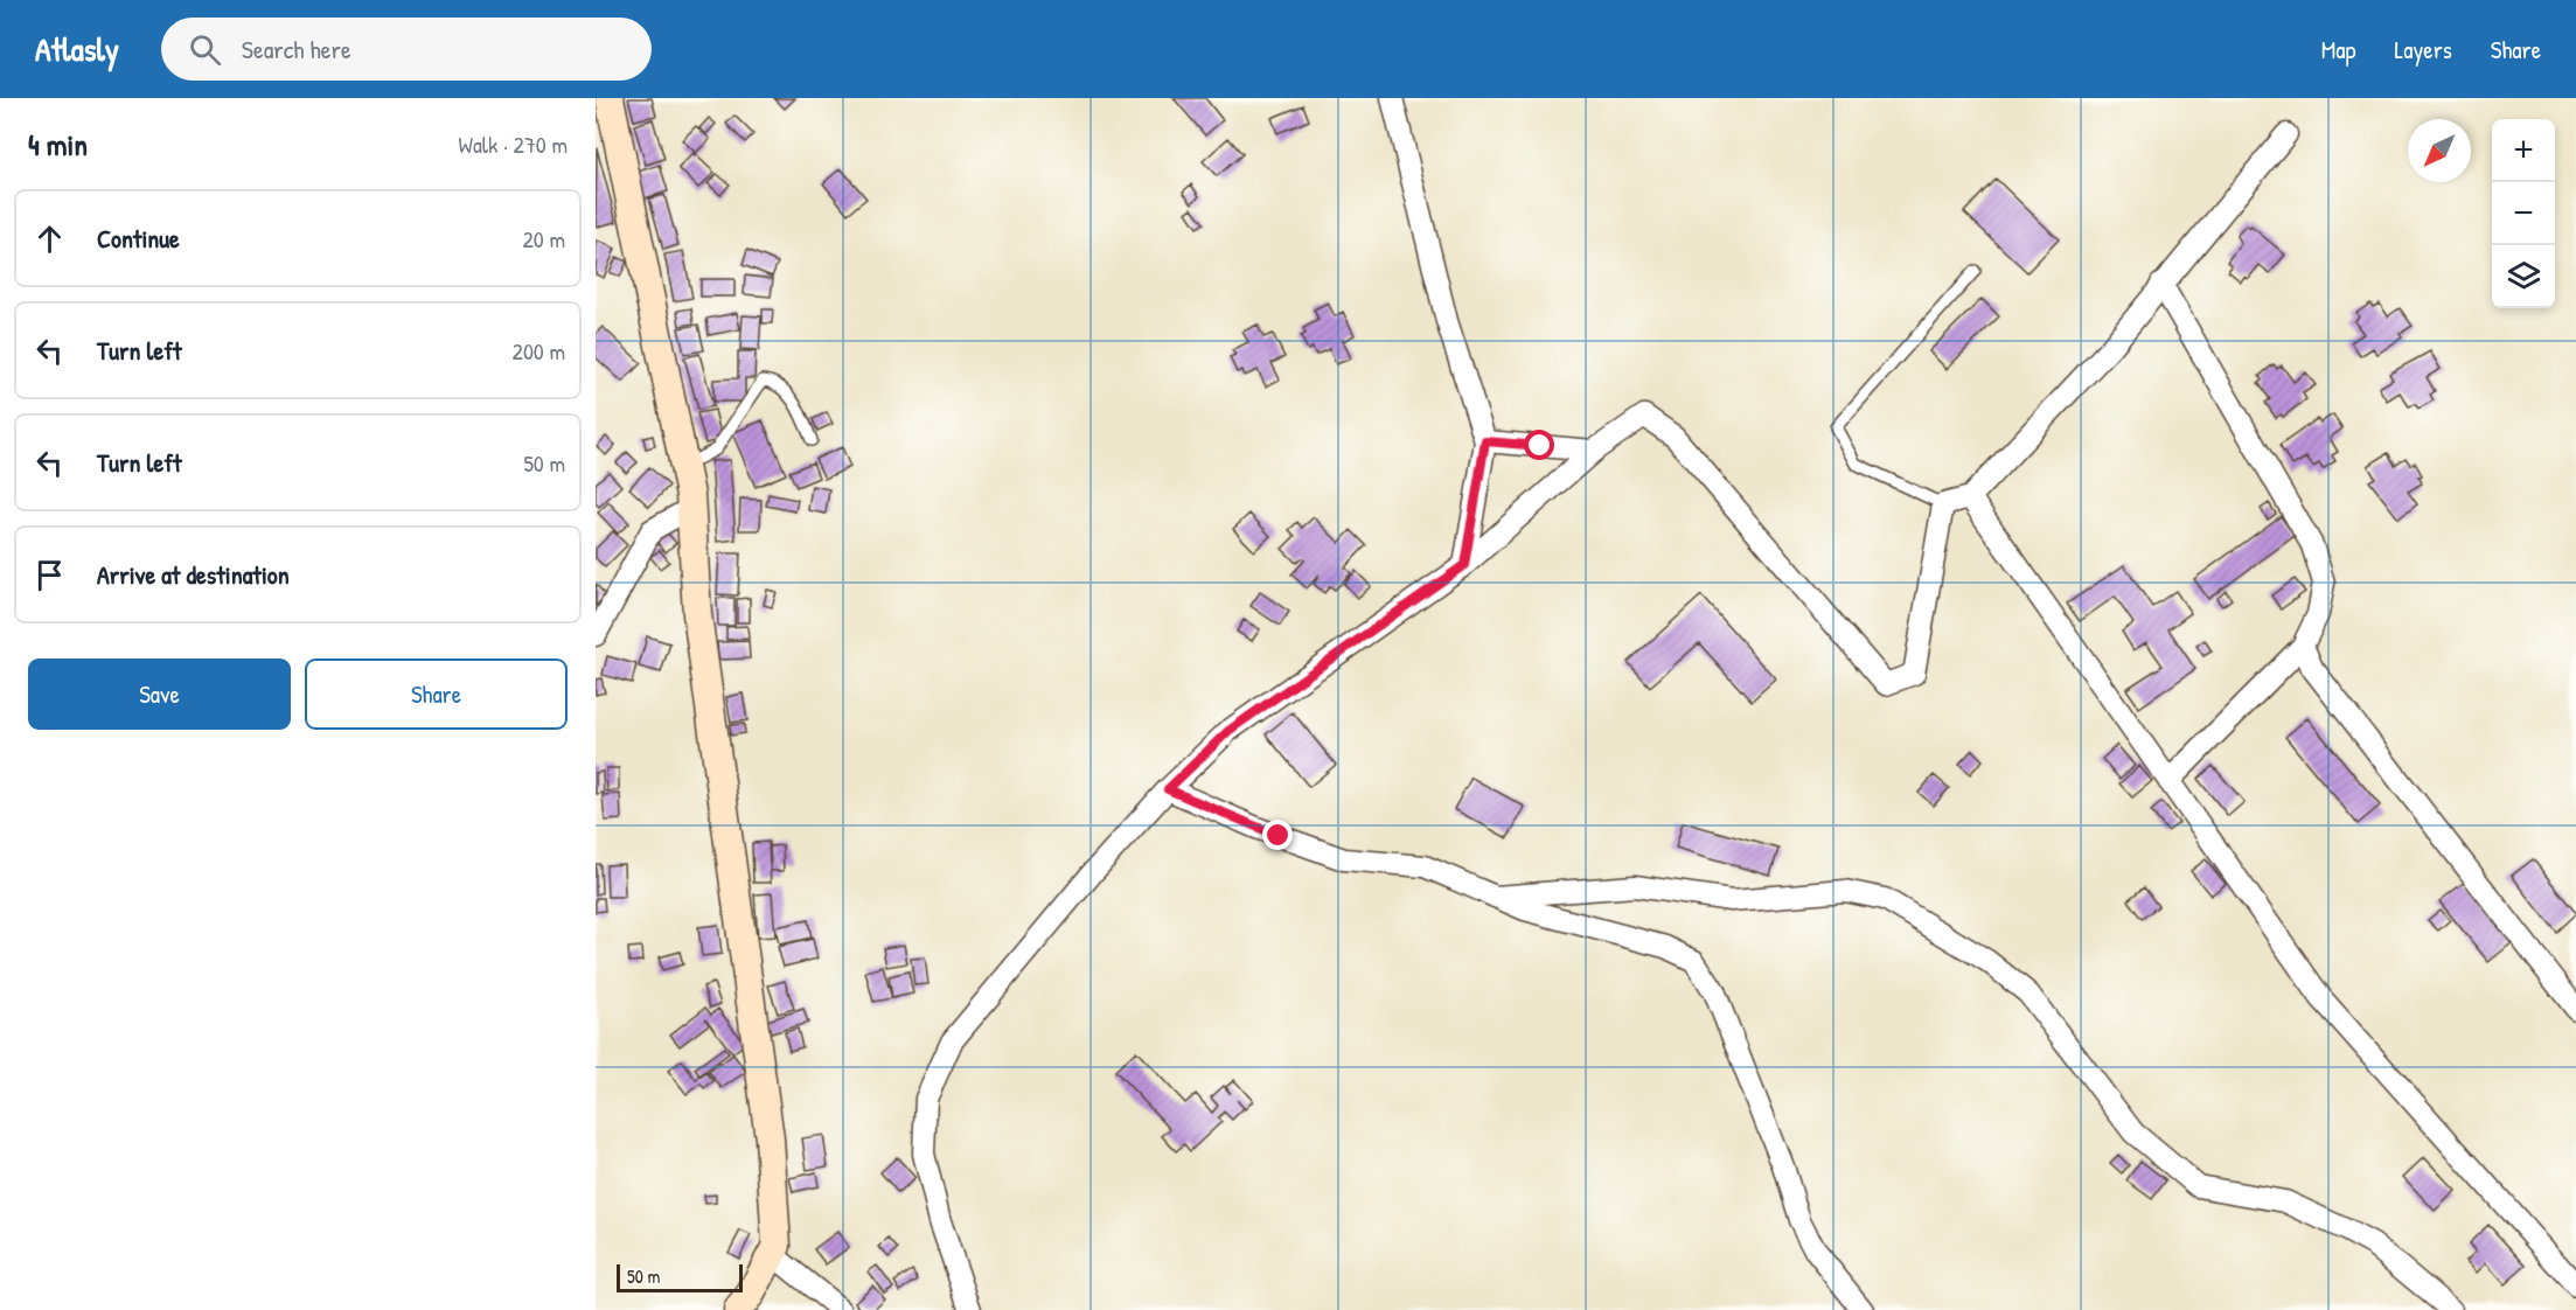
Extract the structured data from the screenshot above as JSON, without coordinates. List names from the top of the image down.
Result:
{
  "scale_bar": "50 m",
  "north": "bottom left",
  "page": {
    "header": "Atlasly",
    "search": "Search here",
    "nav": ["Map", "Layers", "Share"],
    "heading": ["4 min", "Walk · 270 m"],
    "map_buttons": ["+", "−"],
    "list": [
      ["Continue", "20 m"],
      ["Turn left", "200 m"],
      ["Turn left", "50 m"],
      "Arrive at destination"
    ],
    "buttons": ["Save", "Share"],
    "scale": "50 m"
  }
}
